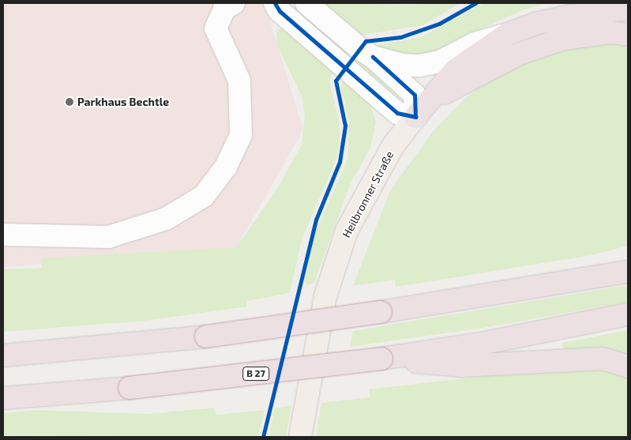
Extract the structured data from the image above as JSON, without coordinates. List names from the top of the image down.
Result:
{
  "streets": {
    "highway": ["B 27"],
    "main road": ["Heilbronner Straße"]
  },
  "places": ["Parkhaus Bechtle"]
}
